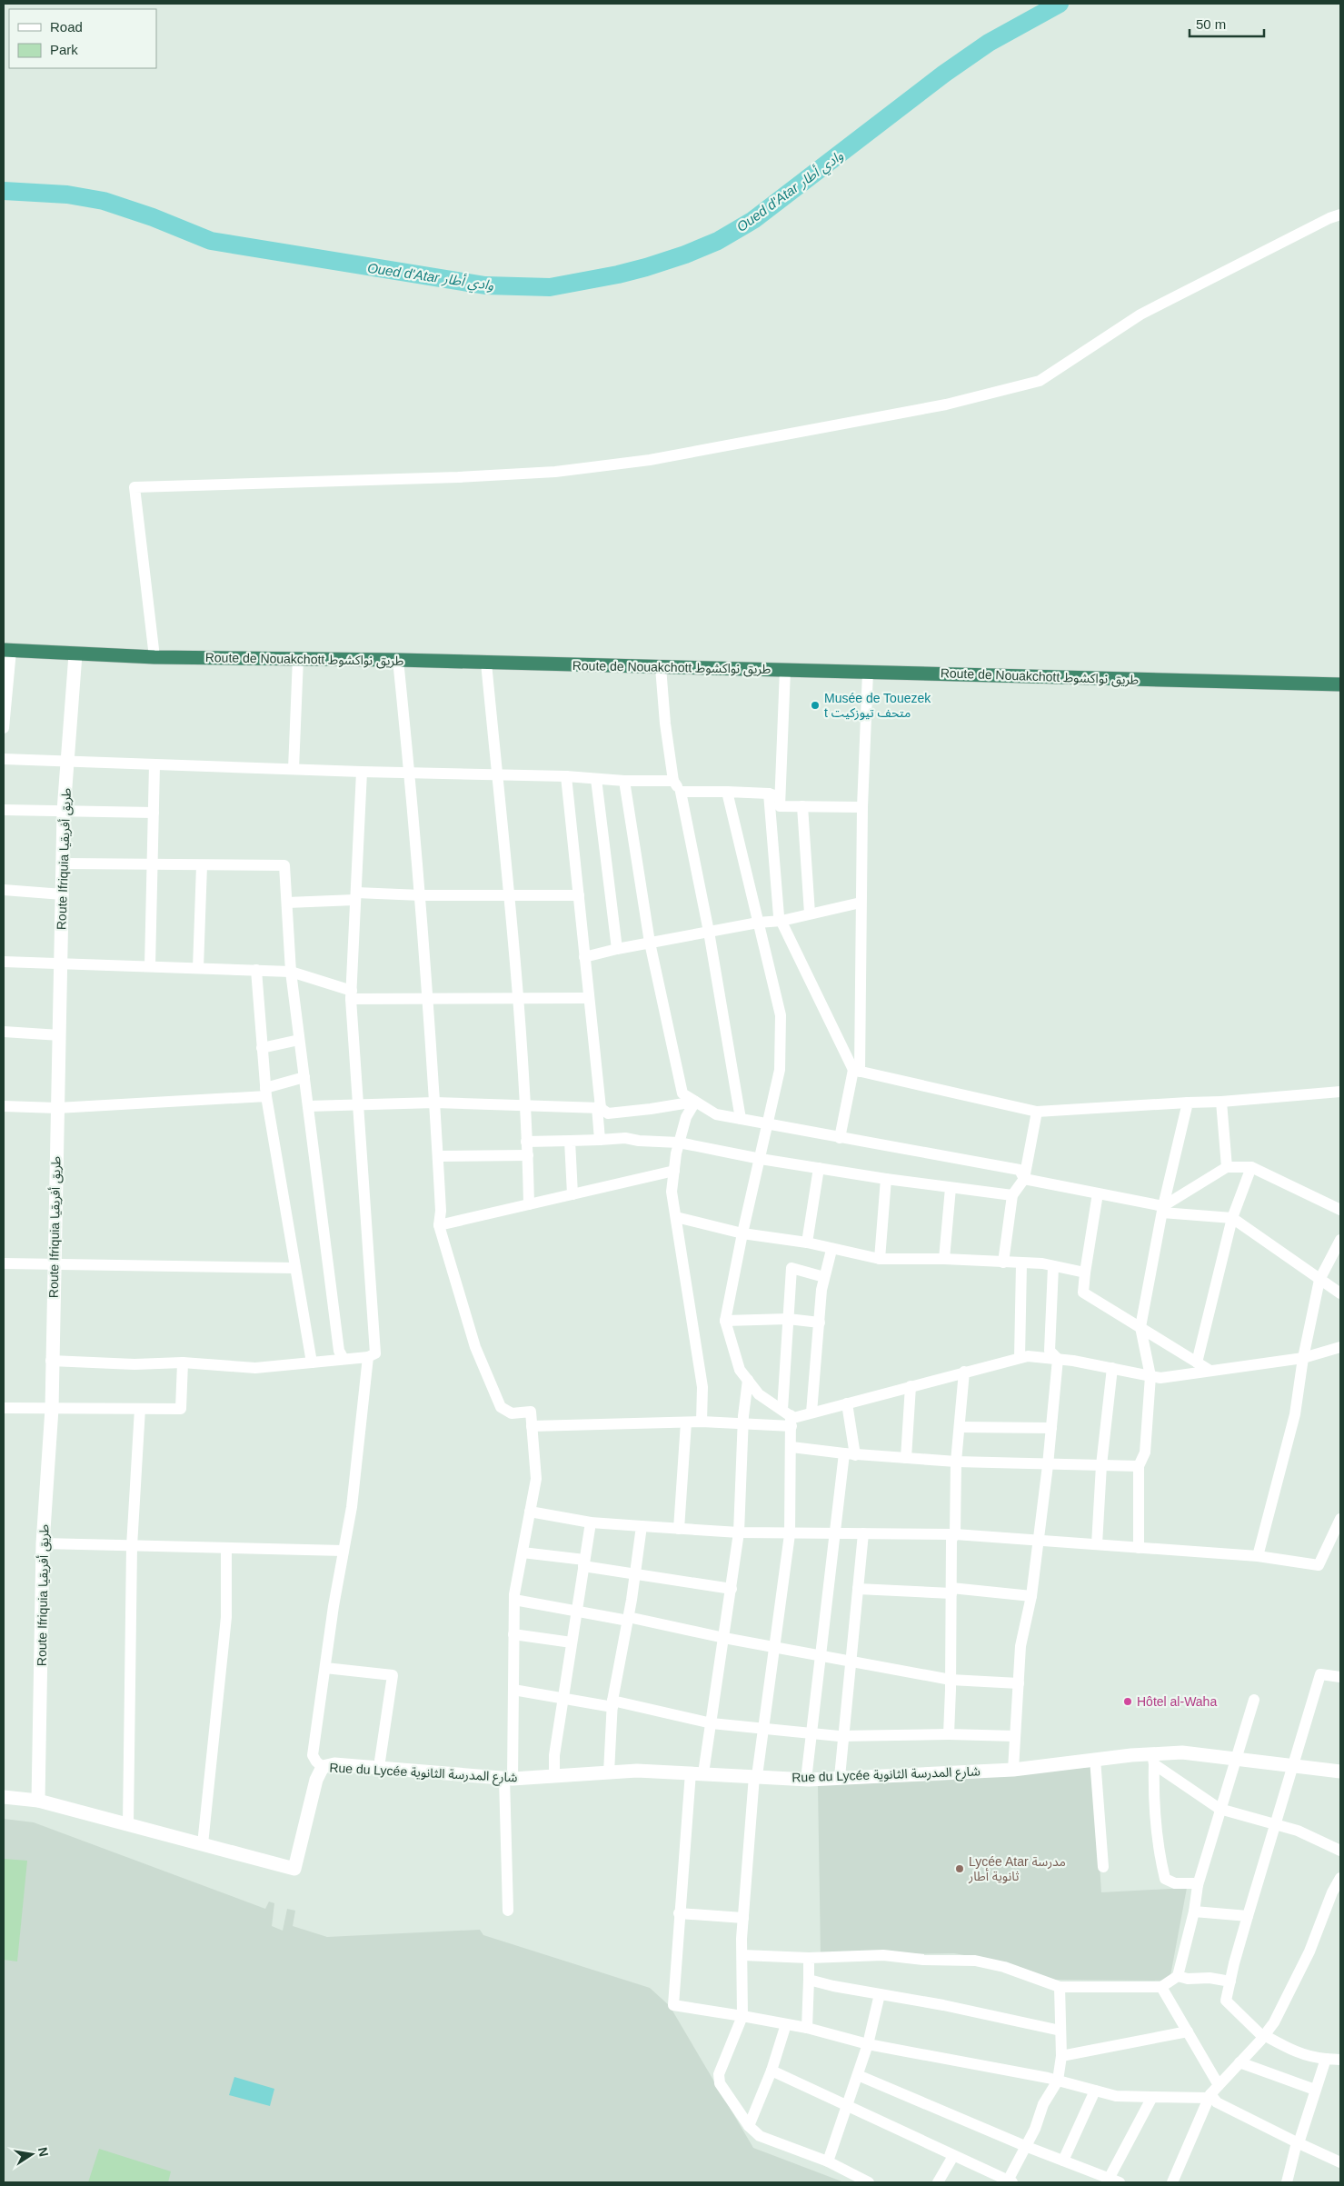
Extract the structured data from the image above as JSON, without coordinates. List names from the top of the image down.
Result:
{
  "streets": {
    "highway": ["Route de Nouakchott طريق نواكشوط"],
    "street": ["Route Ifriquia طريق أفريقيا", "Rue du Lycée شارع المدرسة الثانوية"]
  },
  "crossings": [
    ["Route de Nouakchott طريق نواكشوط", "Route Ifriquia طريق أفريقيا"]
  ],
  "water": ["Oued d'Atar وادي أطار"],
  "places": ["Musée de Touezek t متحف تيوزكيت", "Hôtel al-Waha", "Lycée Atar مدرسة ثانوية أطار"],
  "legend": ["Road", "Park"],
  "scale_bar": "50 m",
  "north": "right"
}
